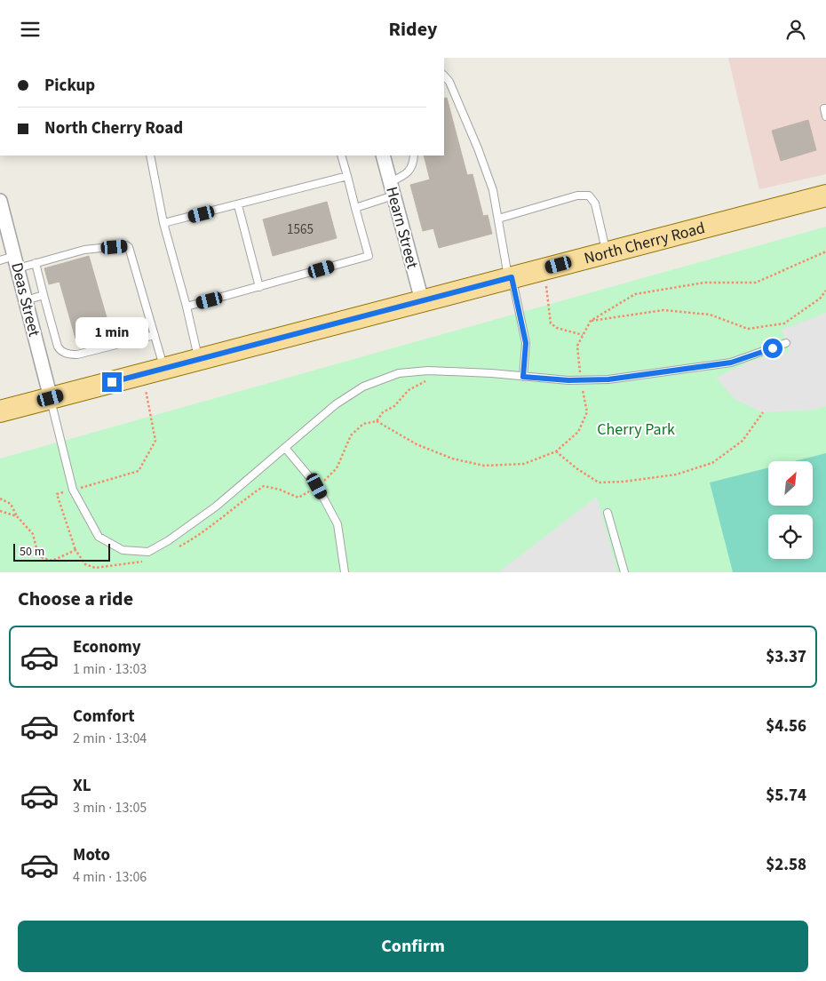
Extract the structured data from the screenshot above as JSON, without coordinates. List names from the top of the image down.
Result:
{
  "streets": {
    "main road": ["North Cherry Road"],
    "street": ["Hearn Street", "Deas Street"]
  },
  "crossings": [
    ["Hearn Street", "North Cherry Road"],
    ["North Cherry Road", "Deas Street"]
  ],
  "parks": ["Cherry Park"],
  "house_numbers": ["1565"],
  "scale_bar": "50 m",
  "north": "top right",
  "page": {
    "header": "Ridey",
    "banner": ["Pickup", "North Cherry Road"],
    "bubble": "1 min",
    "scale": "50 m",
    "heading": "Choose a ride",
    "list": [
      {
        "name": "Economy",
        "note": "1 min · 13:03",
        "value": "$3.37"
      },
      {
        "name": "Comfort",
        "note": "2 min · 13:04",
        "value": "$4.56"
      },
      {
        "name": "XL",
        "note": "3 min · 13:05",
        "value": "$5.74"
      },
      {
        "name": "Moto",
        "note": "4 min · 13:06",
        "value": "$2.58"
      }
    ],
    "buttons": "Confirm"
  }
}
